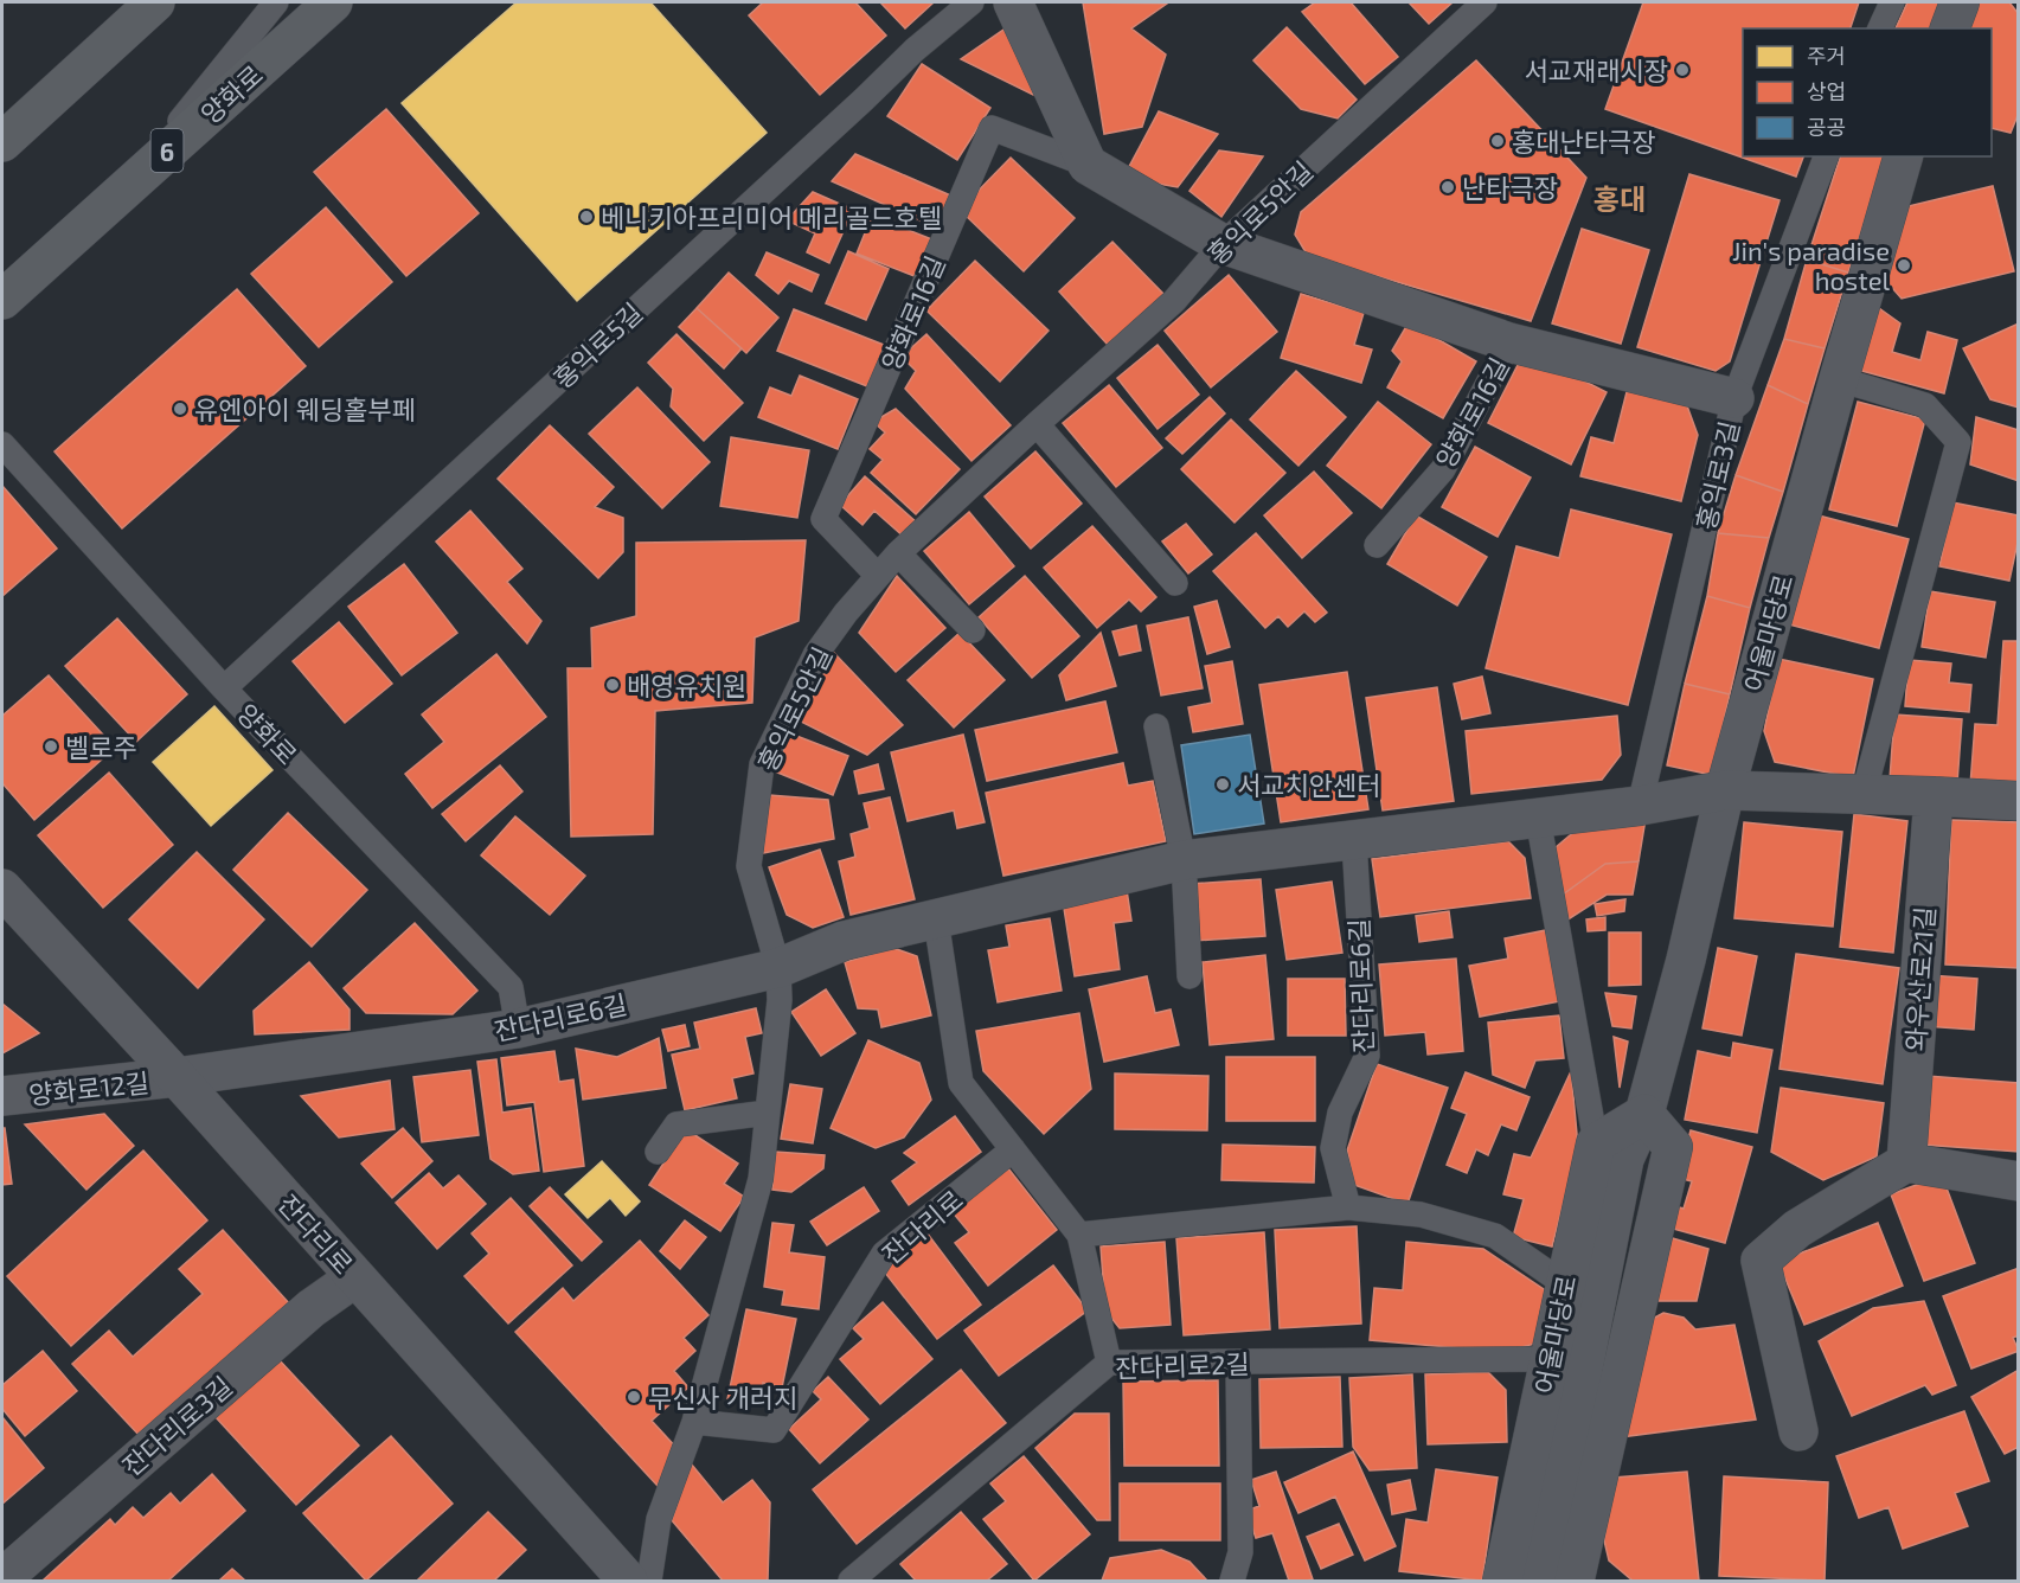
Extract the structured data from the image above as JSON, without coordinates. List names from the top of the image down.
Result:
{
  "streets": {
    "main road": ["양화로", "6"],
    "street": [
      "양화로16길",
      "어울마당로",
      "와우산로21길",
      "잔다리로6길",
      "양화로12길",
      "잔다리로",
      "잔다리로3길"
    ],
    "lane": [
      "홍익로5안길",
      "홍익로5길",
      "홍익로3길",
      "잔다리로2길"
    ]
  },
  "crossings": [
    ["양화로", "홍익로5길"],
    ["양화로", "잔다리로6길"],
    ["홍익로5안길", "양화로16길"],
    ["홍익로5안길", "잔다리로6길"],
    ["양화로16길", "홍익로3길"],
    ["홍익로3길", "잔다리로6길"],
    ["어울마당로", "잔다리로6길"],
    ["어울마당로", "잔다리로2길"],
    ["잔다리로6길", "양화로12길"],
    ["잔다리로6길", "잔다리로"],
    ["양화로12길", "잔다리로"],
    ["잔다리로", "잔다리로3길"]
  ],
  "districts": ["홍대"],
  "places": [
    "서교재래시장",
    "홍대난타극장",
    "난타극장",
    "베니키아프리미어 메리골드호텔",
    "Jin's paradise hostel",
    "유엔아이 웨딩홀부페",
    "배영유치원",
    "벨로주",
    "서교치안센터",
    "무신사 개러지"
  ],
  "legend": ["주거", "상업", "공공"]
}
